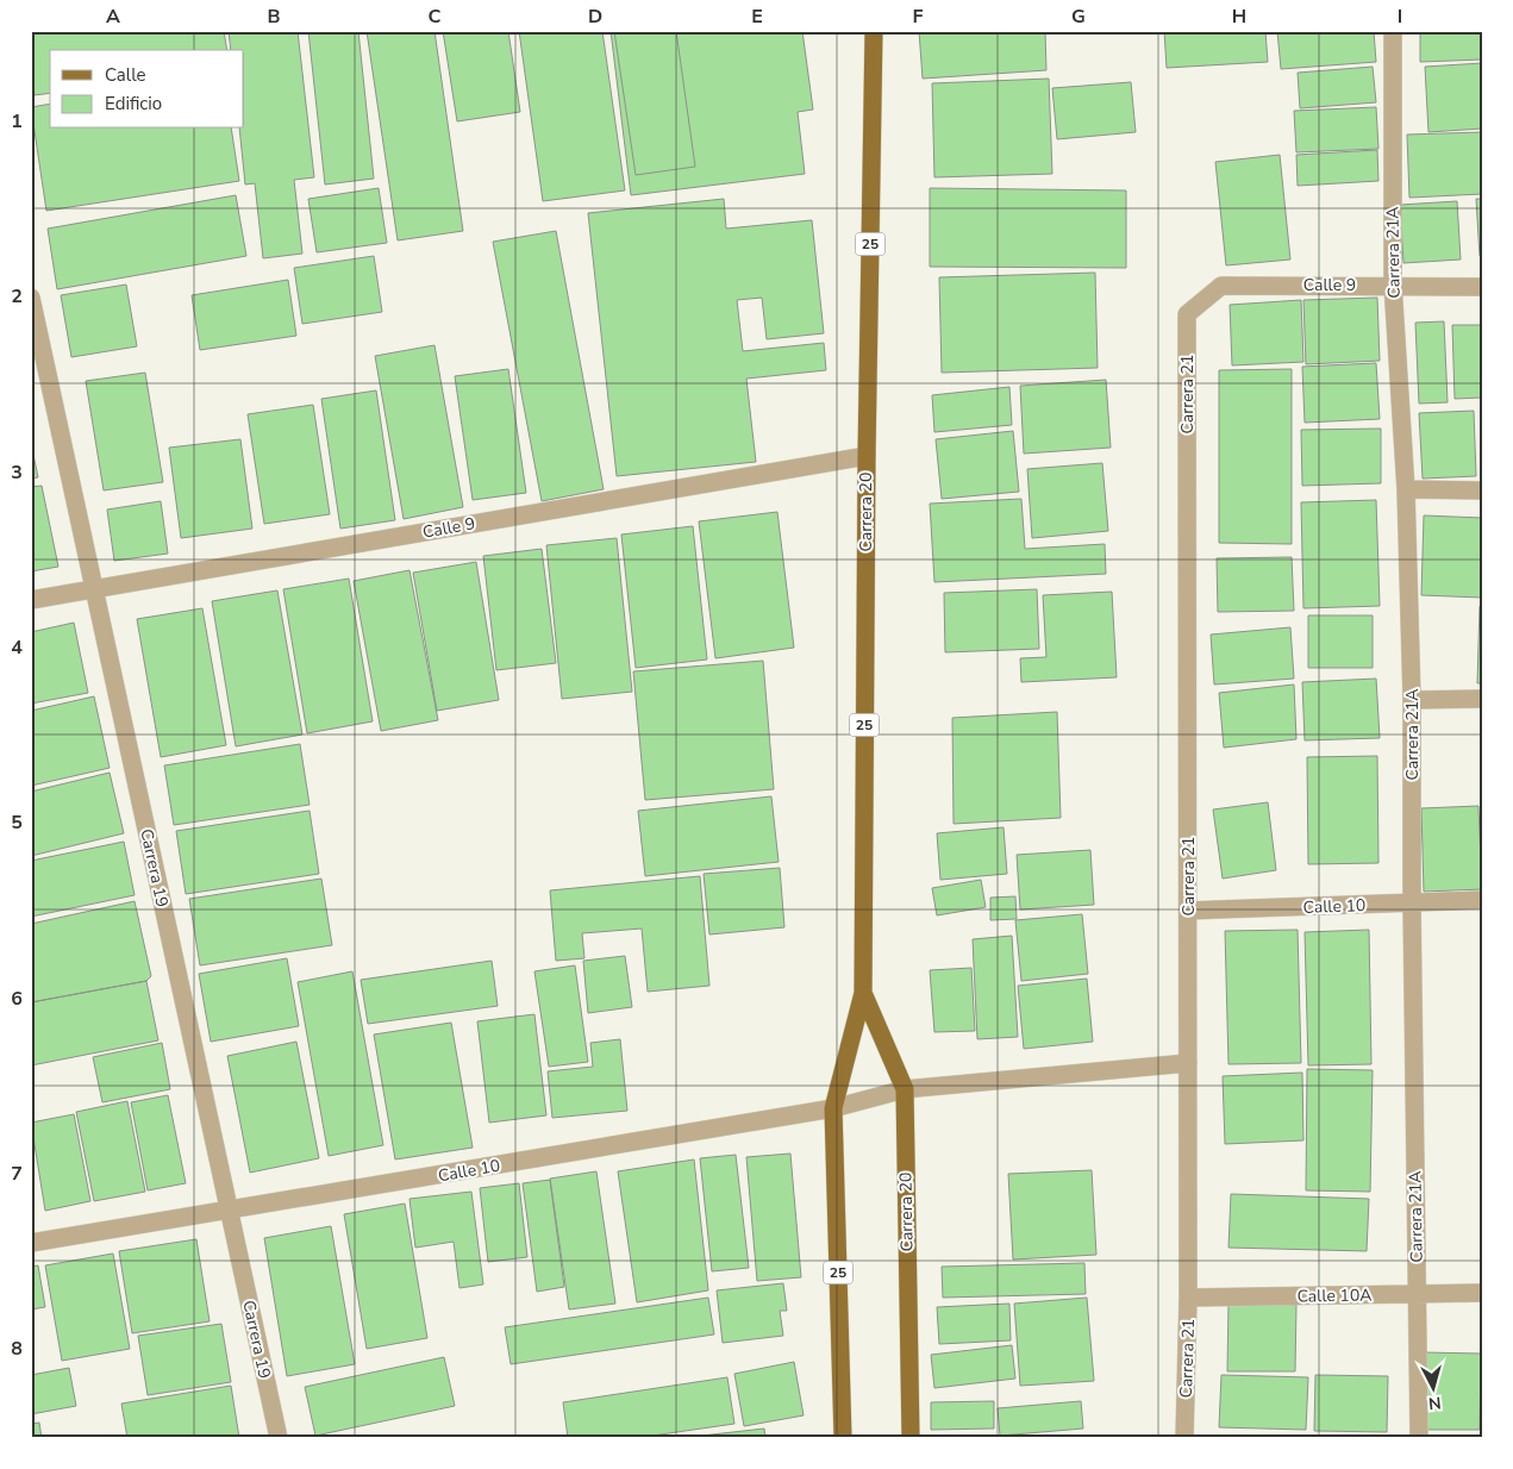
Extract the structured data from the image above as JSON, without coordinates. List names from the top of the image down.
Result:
{
  "streets": {
    "main road": ["25", "Carrera 20"],
    "street": [
      "Carrera 21A",
      "Calle 9",
      "Carrera 21",
      "Carrera 19",
      "Calle 10",
      "Calle 10A"
    ]
  },
  "crossings": [
    ["Carrera 21A", "Calle 9"],
    ["Carrera 21A", "Calle 10"],
    ["Carrera 21A", "Calle 10A"],
    ["Calle 9", "Carrera 21"],
    ["Calle 9", "Carrera 20"],
    ["Calle 9", "Carrera 19"],
    ["Carrera 21", "Calle 10"],
    ["Carrera 21", "Calle 10A"],
    ["Carrera 20", "Calle 10"],
    ["Carrera 19", "Calle 10"]
  ],
  "legend": ["Calle", "Edificio"],
  "north": "bottom",
  "grid": {
    "columns": [
      "A",
      "B",
      "C",
      "D",
      "E",
      "F",
      "G",
      "H",
      "I"
    ],
    "rows": [
      "1",
      "2",
      "3",
      "4",
      "5",
      "6",
      "7",
      "8"
    ]
  }
}
